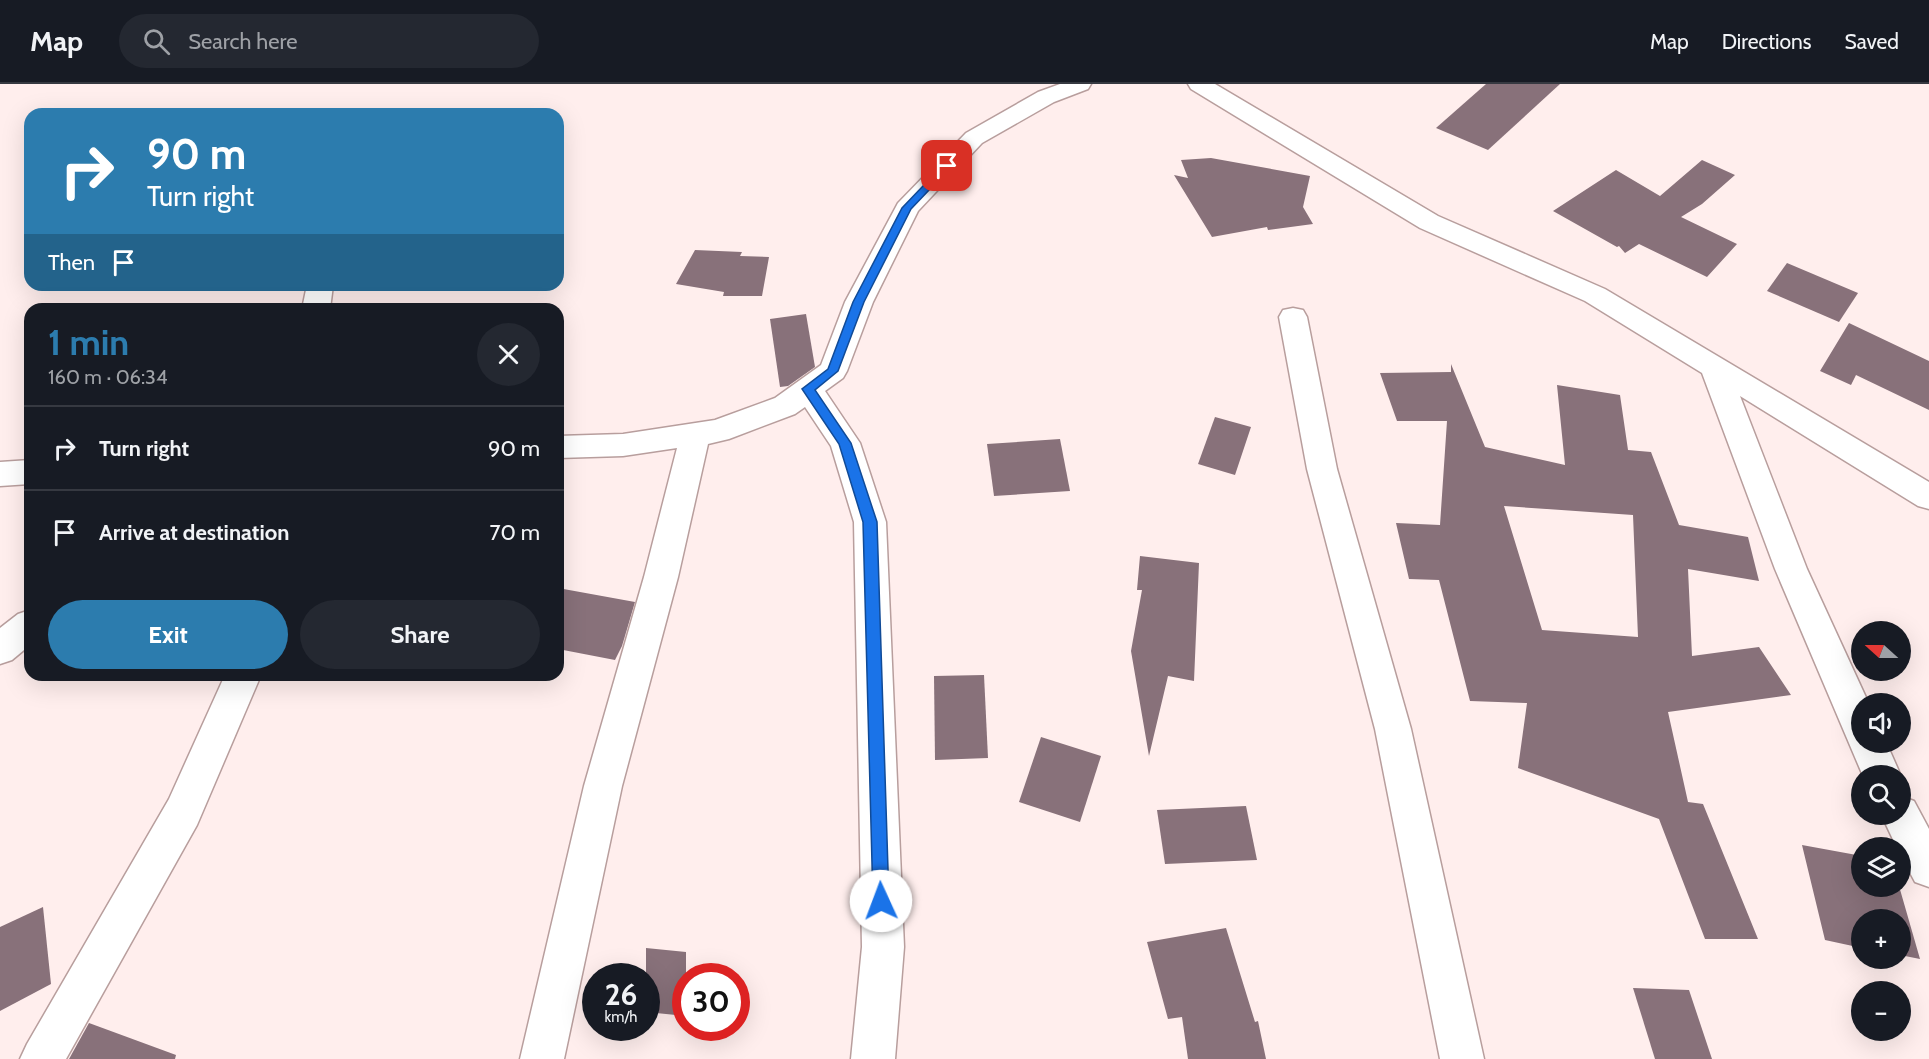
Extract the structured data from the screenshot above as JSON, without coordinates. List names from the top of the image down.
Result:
{
  "north": "left",
  "page": {
    "header": "Map",
    "search": "Search here",
    "nav": ["Map", "Directions", "Saved"],
    "turn": ["90 m", "Turn right"],
    "then": "Then",
    "heading": ["1 min", "160 m · 06:34"],
    "list": [
      {
        "name": "Turn right",
        "value": "90 m"
      },
      {
        "name": "Arrive at destination",
        "value": "70 m"
      }
    ],
    "buttons": ["Exit", "Share"],
    "map_buttons": ["+", "−"],
    "speed": "26 km/h",
    "limit": "30"
  }
}
